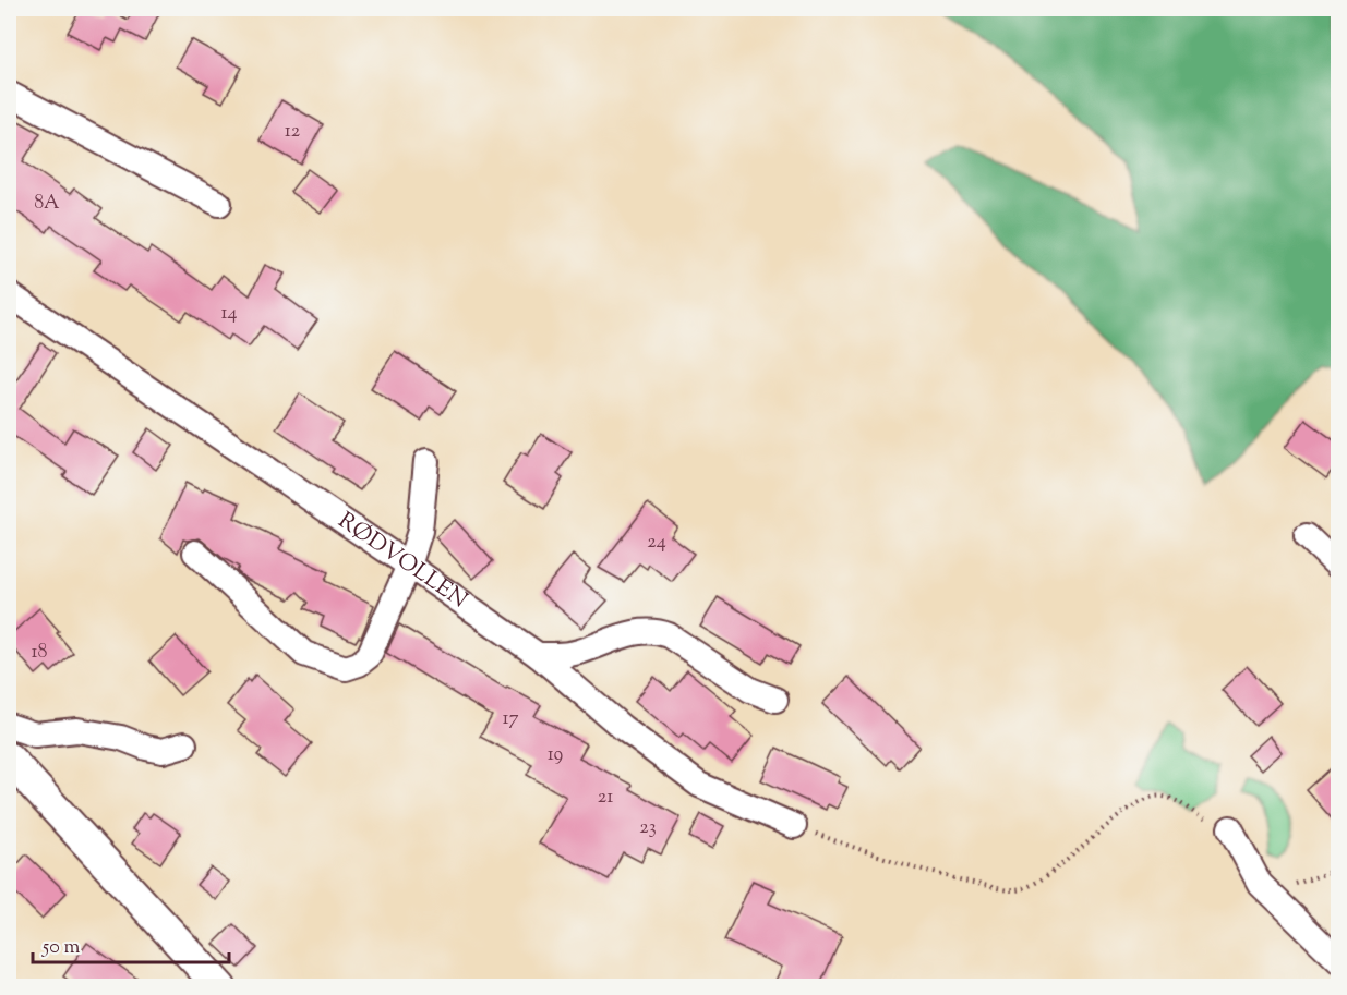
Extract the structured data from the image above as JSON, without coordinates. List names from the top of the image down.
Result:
{
  "streets": {
    "street": ["RØDVOLLEN"]
  },
  "house_numbers": [
    "12",
    "8A",
    "14",
    "24",
    "18",
    "17",
    "19",
    "21",
    "23"
  ],
  "scale_bar": "50 m"
}
